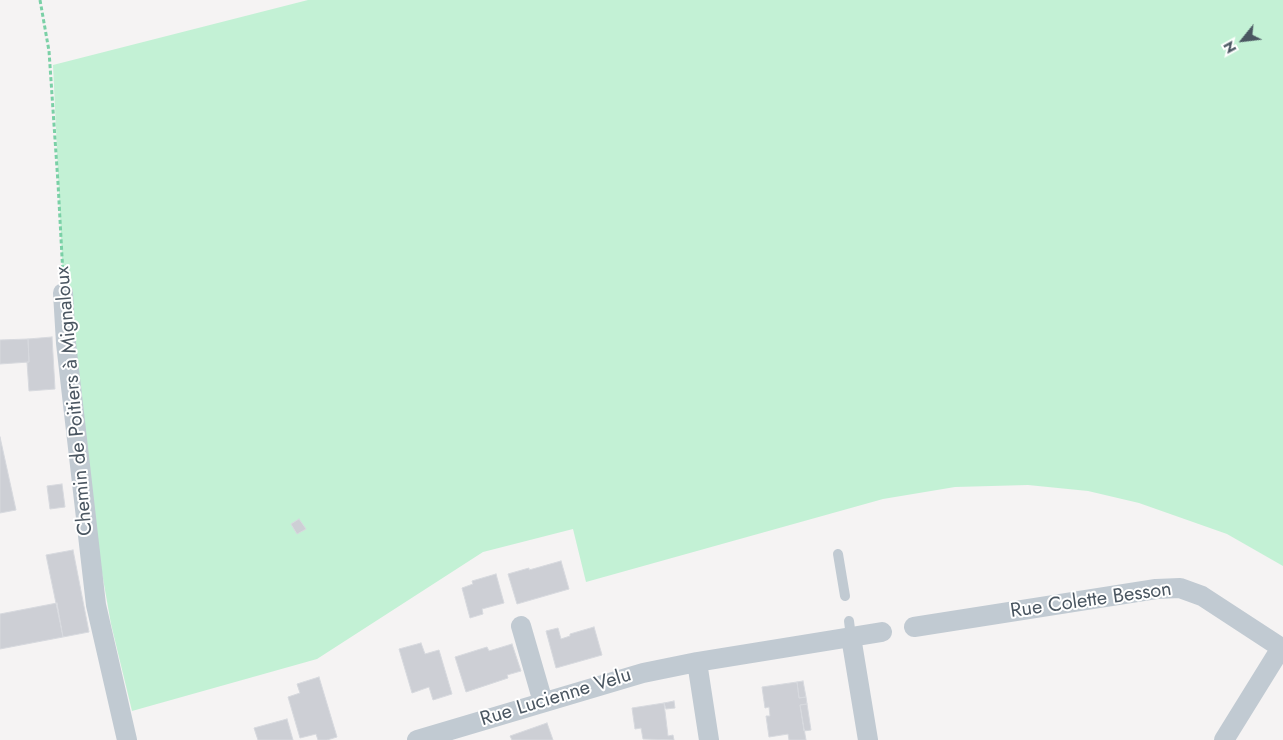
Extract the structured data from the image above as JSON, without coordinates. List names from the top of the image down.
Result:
{
  "streets": {
    "street": ["Chemin de Poitiers à Mignaloux", "Rue Colette Besson", "Rue Lucienne Velu"]
  },
  "north": "bottom left"
}
